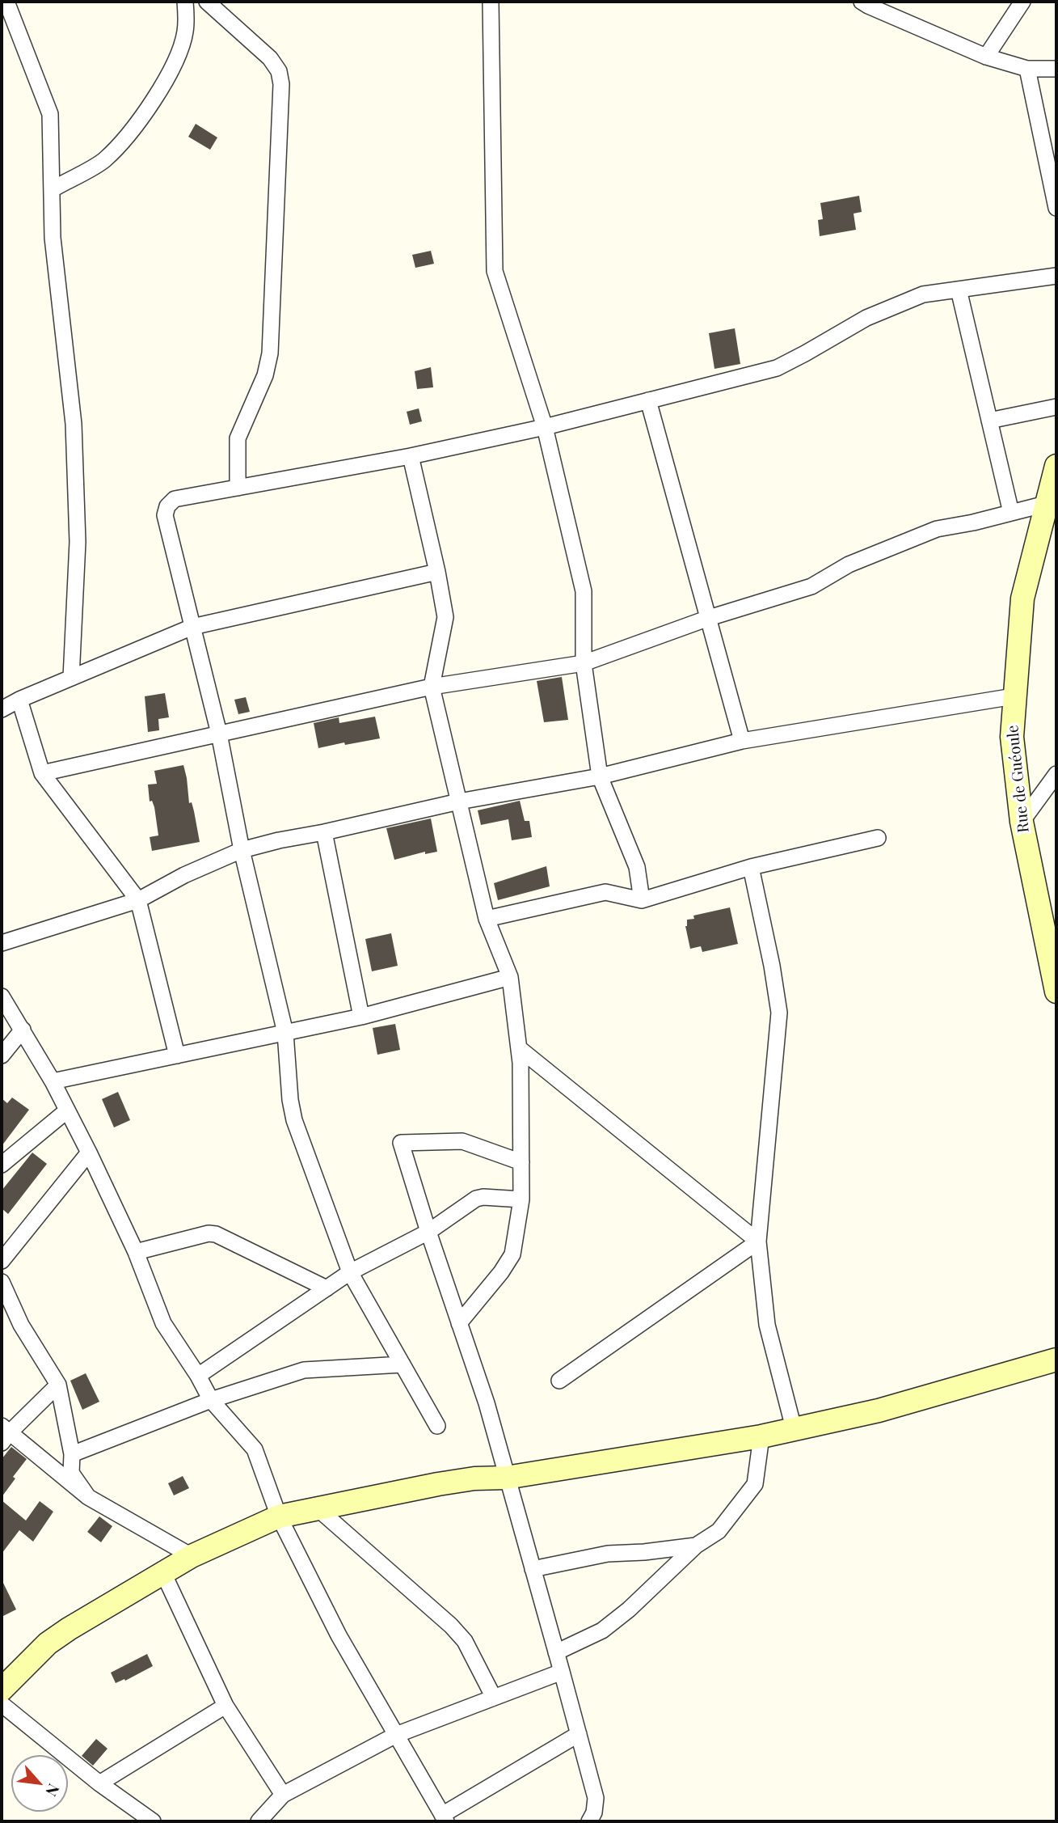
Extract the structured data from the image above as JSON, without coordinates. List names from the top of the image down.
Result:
{
  "streets": {
    "street": ["Rue de Guéoule"]
  },
  "north": "bottom right"
}
